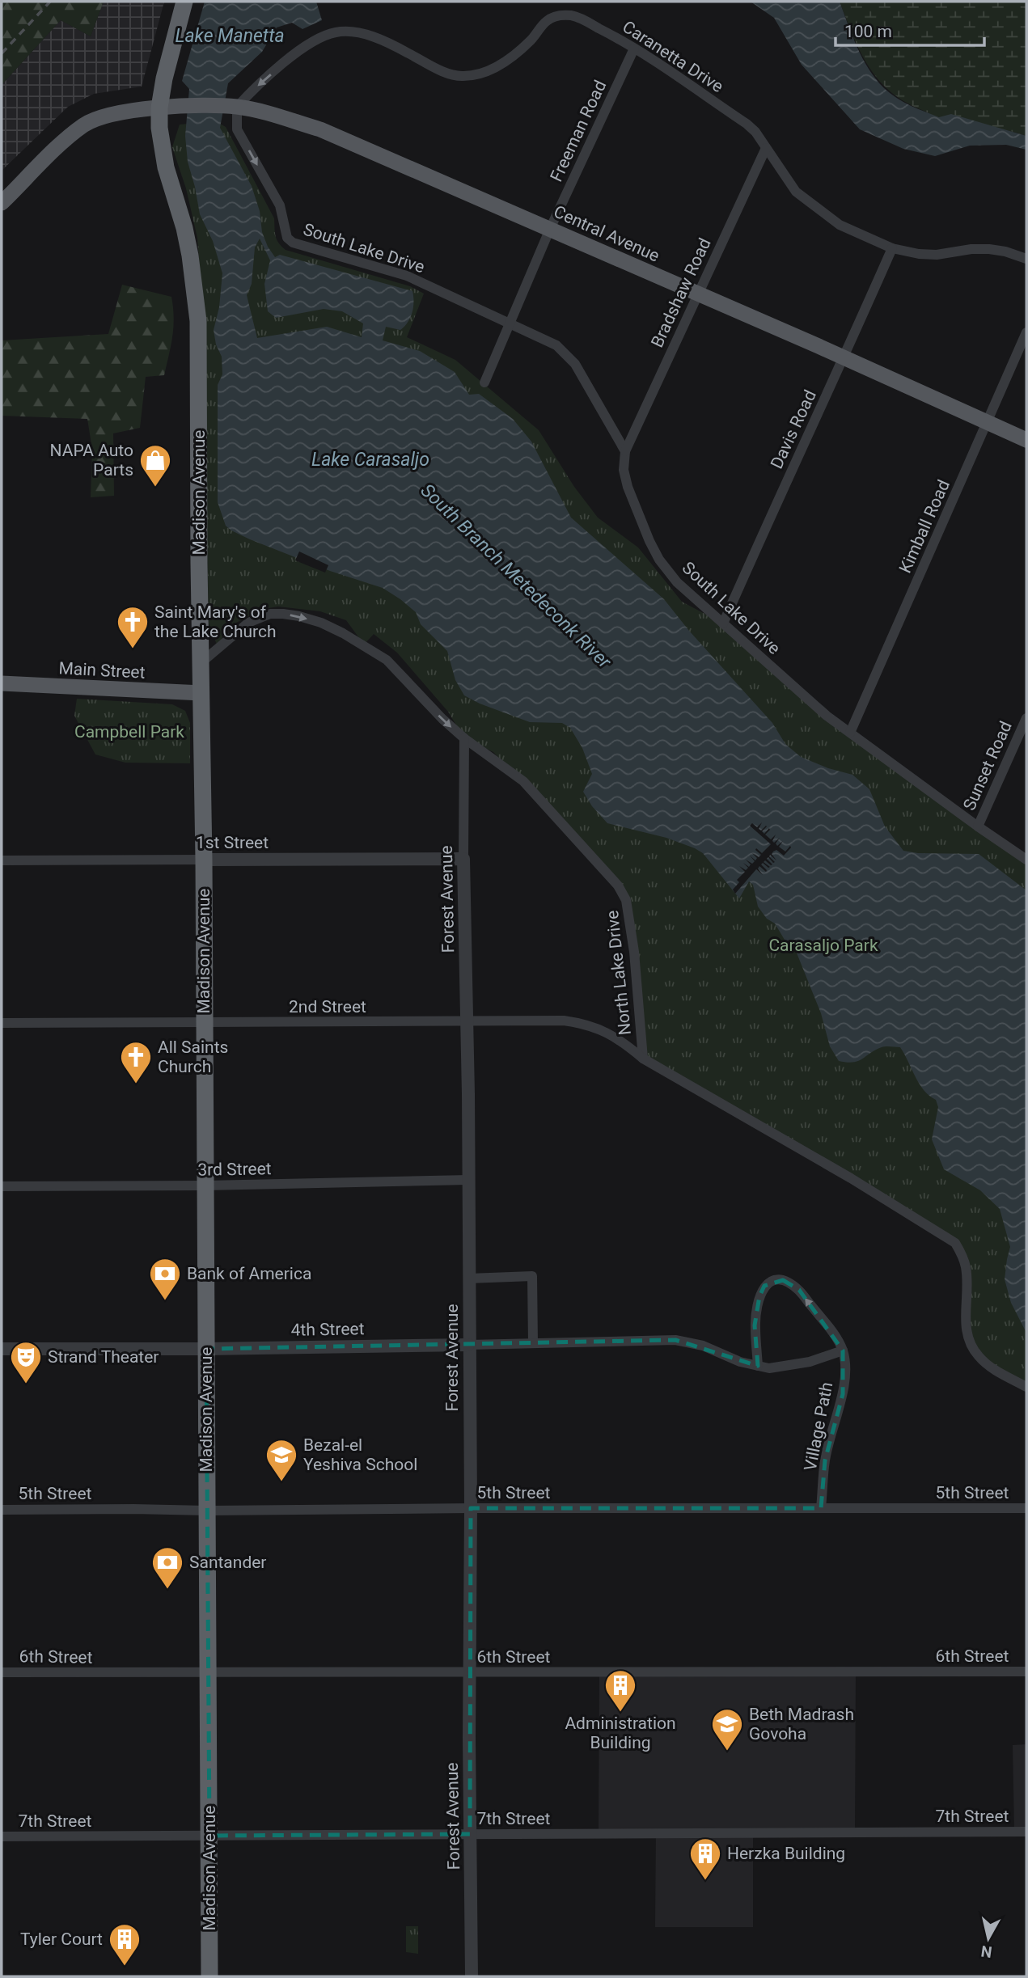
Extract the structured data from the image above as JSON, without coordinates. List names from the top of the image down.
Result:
{
  "streets": {
    "highway": ["Madison Avenue"],
    "main road": ["Central Avenue", "Main Street"],
    "street": [
      "Caranetta Drive",
      "Freeman Road",
      "South Lake Drive",
      "Bradshaw Road",
      "Davis Road",
      "Kimball Road",
      "Sunset Road",
      "1st Street",
      "Forest Avenue",
      "North Lake Drive",
      "2nd Street",
      "3rd Street",
      "4th Street",
      "Village Path",
      "5th Street",
      "6th Street",
      "7th Street"
    ]
  },
  "crossings": [
    ["Caranetta Drive", "Freeman Road"],
    ["Caranetta Drive", "Central Avenue"],
    ["Caranetta Drive", "South Lake Drive"],
    ["Caranetta Drive", "Bradshaw Road"],
    ["Caranetta Drive", "Davis Road"],
    ["Freeman Road", "Central Avenue"],
    ["Freeman Road", "South Lake Drive"],
    ["Central Avenue", "South Lake Drive"],
    ["Central Avenue", "Bradshaw Road"],
    ["Central Avenue", "Davis Road"],
    ["Central Avenue", "Madison Avenue"],
    ["Central Avenue", "Kimball Road"],
    ["South Lake Drive", "Bradshaw Road"],
    ["South Lake Drive", "Davis Road"],
    ["South Lake Drive", "Kimball Road"],
    ["South Lake Drive", "Sunset Road"],
    ["Madison Avenue", "Main Street"],
    ["Madison Avenue", "1st Street"],
    ["Madison Avenue", "North Lake Drive"],
    ["Madison Avenue", "2nd Street"],
    ["Madison Avenue", "3rd Street"],
    ["Madison Avenue", "4th Street"],
    ["Madison Avenue", "5th Street"],
    ["Madison Avenue", "6th Street"],
    ["Madison Avenue", "7th Street"],
    ["1st Street", "Forest Avenue"],
    ["Forest Avenue", "North Lake Drive"],
    ["Forest Avenue", "2nd Street"],
    ["Forest Avenue", "3rd Street"],
    ["Forest Avenue", "4th Street"],
    ["Forest Avenue", "5th Street"],
    ["Forest Avenue", "6th Street"],
    ["Forest Avenue", "7th Street"],
    ["North Lake Drive", "2nd Street"],
    ["4th Street", "Village Path"],
    ["Village Path", "5th Street"]
  ],
  "one_way": ["Caranetta Drive"],
  "water": ["Lake Manetta", "Lake Carasaljo", "South Branch Metedeconk River"],
  "parks": ["Campbell Park", "Carasaljo Park"],
  "places": {
    "shop": ["NAPA Auto Parts"],
    "church": ["Saint Mary's of the Lake Church", "All Saints Church"],
    "bank": ["Bank of America", "Santander"],
    "theatre": ["Strand Theater"],
    "school or university": ["Bezal-el Yeshiva School", "Beth Madrash Govoha"],
    "building": ["Administration Building", "Herzka Building", "Tyler Court"]
  },
  "scale_bar": "100 m",
  "north": "bottom"
}
